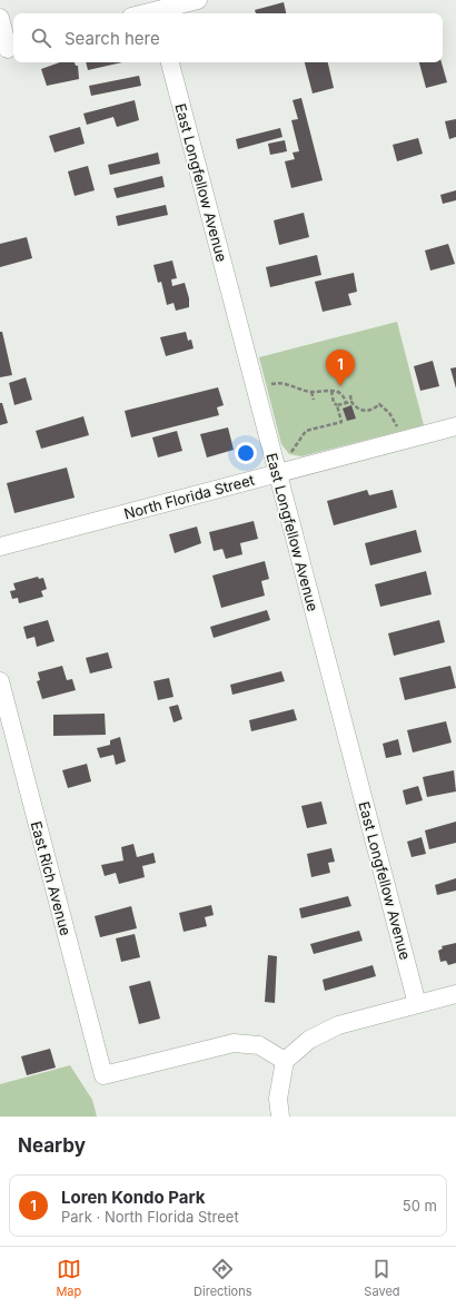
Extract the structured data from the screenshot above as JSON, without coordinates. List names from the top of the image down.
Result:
{
  "streets": {
    "street": ["East Longfellow Avenue", "North Florida Street", "East Rich Avenue"]
  },
  "crossings": [
    ["East Longfellow Avenue", "North Florida Street"]
  ],
  "page": {
    "search": "Search here",
    "pins": "1",
    "heading": "Nearby",
    "list": [
      {
        "mark": "1",
        "name": "Loren Kondo Park",
        "note": "Park · North Florida Street",
        "value": "50 m"
      }
    ],
    "nav": ["Map", "Directions", "Saved"]
  }
}
